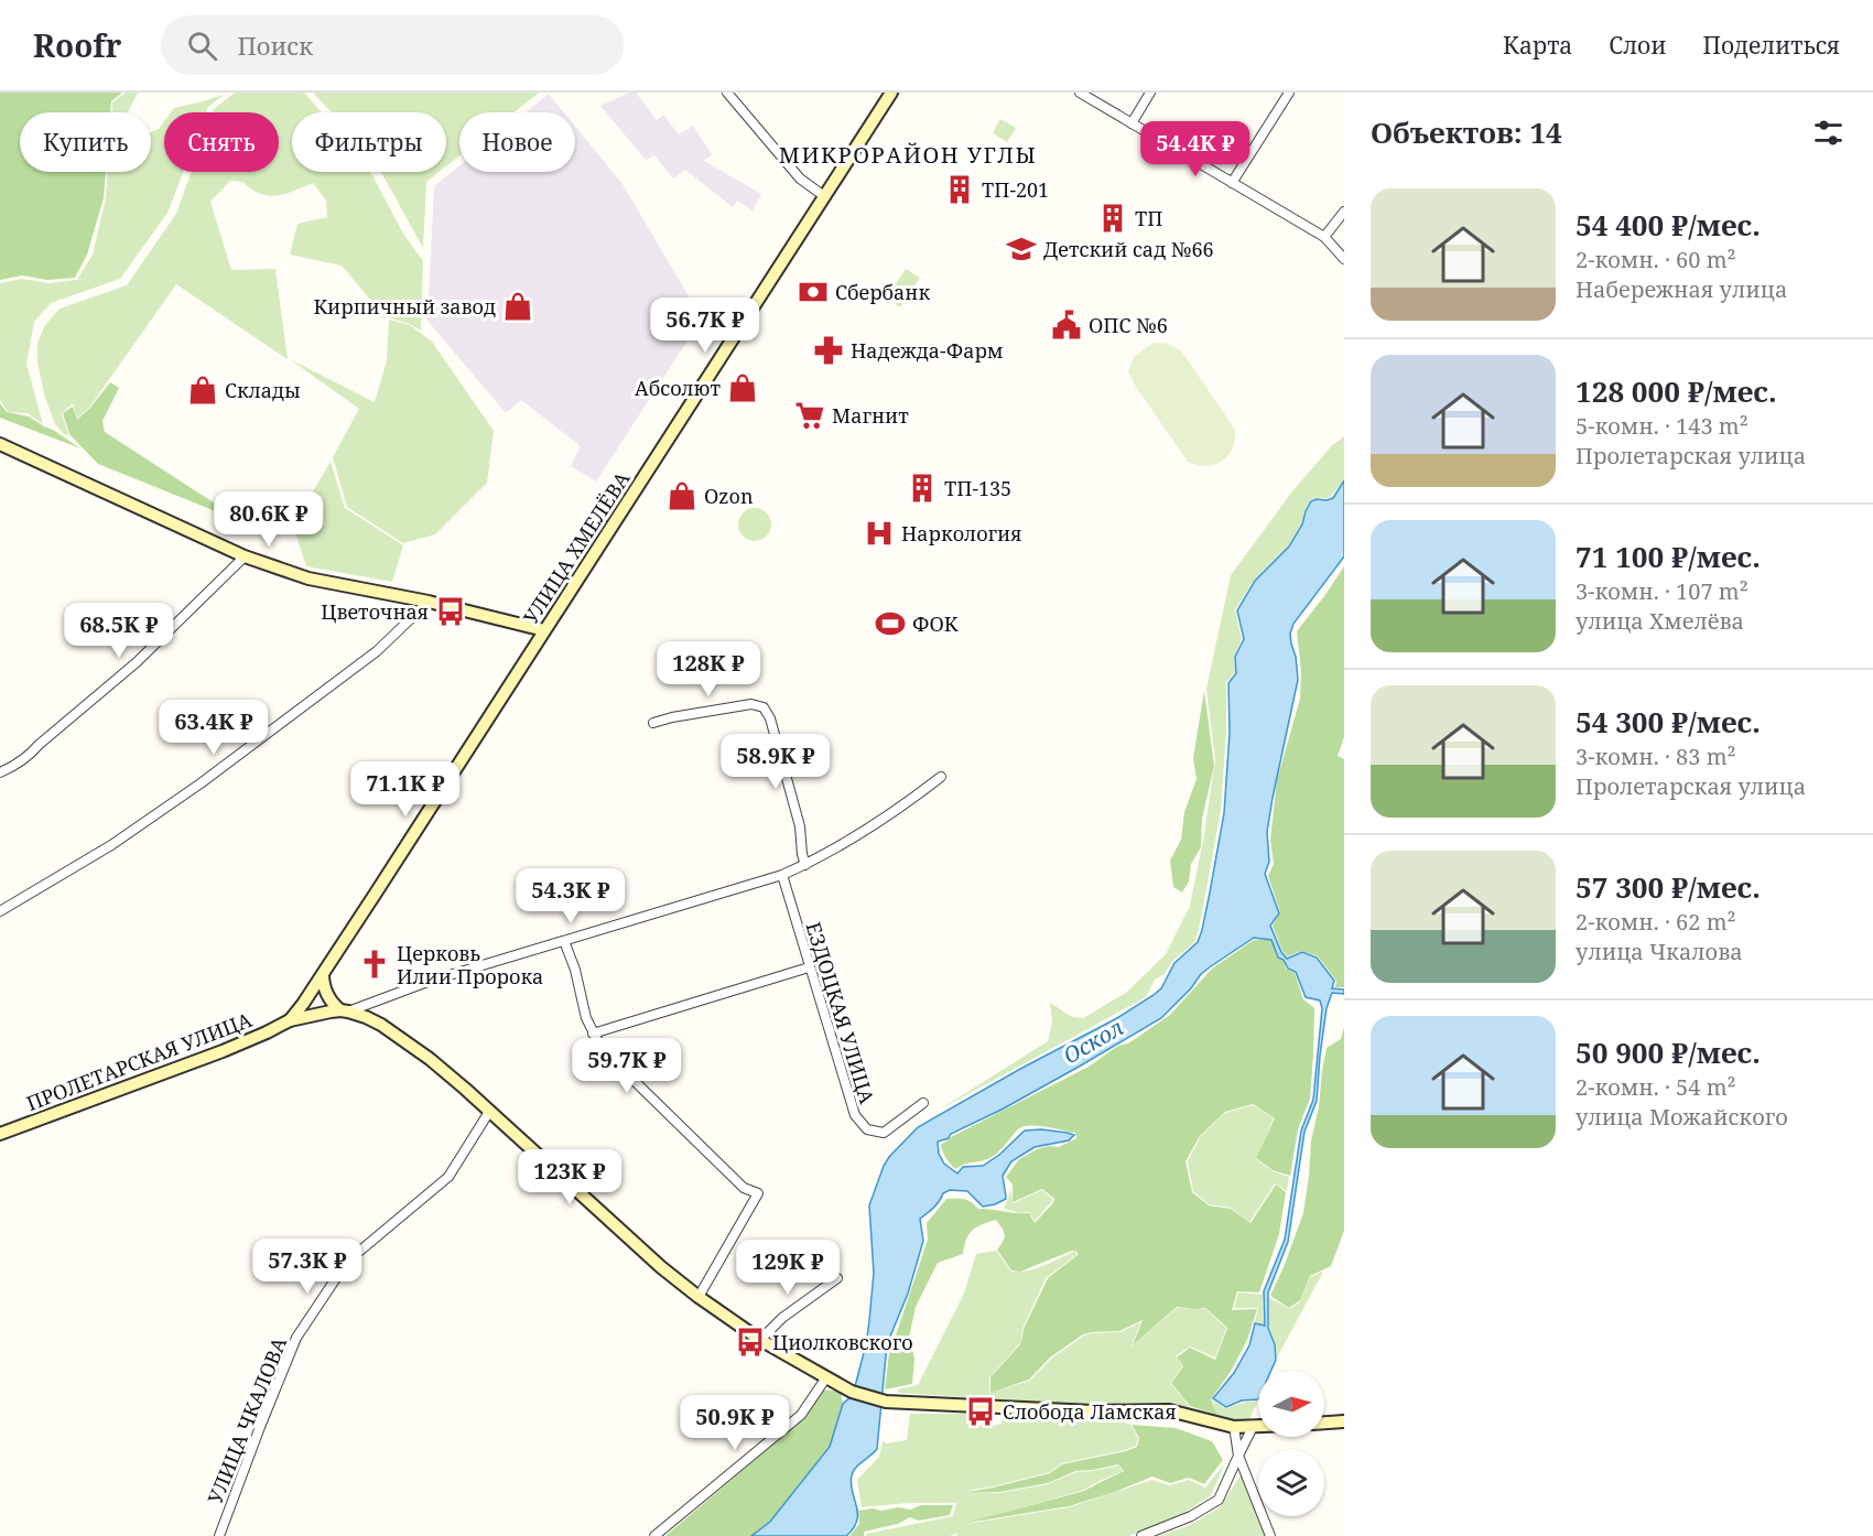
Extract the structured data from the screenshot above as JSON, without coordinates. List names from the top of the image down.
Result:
{
  "streets": {
    "main road": ["УЛИЦА ХМЕЛЁВА", "ПРОЛЕТАРСКАЯ УЛИЦА"],
    "street": ["ЕЗДОЦКАЯ УЛИЦА", "УЛИЦА ЧКАЛОВА"]
  },
  "crossings": [
    ["УЛИЦА ХМЕЛЁВА", "ПРОЛЕТАРСКАЯ УЛИЦА"]
  ],
  "districts": ["МИКРОРАЙОН УГЛЫ"],
  "water": ["Оскол"],
  "places": {
    "building": ["ТП-201", "ТП", "ТП-135"],
    "school or university": ["Детский сад №66"],
    "bank": ["Сбербанк"],
    "shop": [
      "Кирпичный завод",
      "Абсолют",
      "Склады",
      "Ozon"
    ],
    "public building": ["ОПС №6"],
    "pharmacy": ["Надежда-Фарм"],
    "supermarket": ["Магнит"],
    "hospital": ["Наркология"],
    "bus stop": ["Цветочная", "Циолковского", "Слобода Ламская"],
    "sports": ["ФОК"],
    "church": ["Церковь Илии Пророка"]
  },
  "north": "right",
  "page": {
    "header": "Roofr",
    "search": "Поиск",
    "nav": ["Карта", "Слои", "Поделиться"],
    "heading": "Объектов: 14",
    "chip": [
      "Купить",
      "Снять",
      "Фильтры",
      "Новое"
    ],
    "price": [
      "54.4K ₽",
      "56.7K ₽",
      "80.6K ₽",
      "68.5K ₽",
      "128K ₽",
      "63.4K ₽",
      "58.9K ₽",
      "71.1K ₽",
      "54.3K ₽",
      "59.7K ₽",
      "123K ₽",
      "57.3K ₽",
      "129K ₽",
      "50.9K ₽"
    ],
    "list": [
      {
        "name": "54 400 ₽/мес.",
        "note": "2-комн. · 60 m² · Набережная улица"
      },
      {
        "name": "128 000 ₽/мес.",
        "note": "5-комн. · 143 m² · Пролетарская улица"
      },
      {
        "name": "71 100 ₽/мес.",
        "note": "3-комн. · 107 m² · улица Хмелёва"
      },
      {
        "name": "54 300 ₽/мес.",
        "note": "3-комн. · 83 m² · Пролетарская улица"
      },
      {
        "name": "57 300 ₽/мес.",
        "note": "2-комн. · 62 m² · улица Чкалова"
      },
      {
        "name": "50 900 ₽/мес.",
        "note": "2-комн. · 54 m² · улица Можайского"
      }
    ]
  }
}
